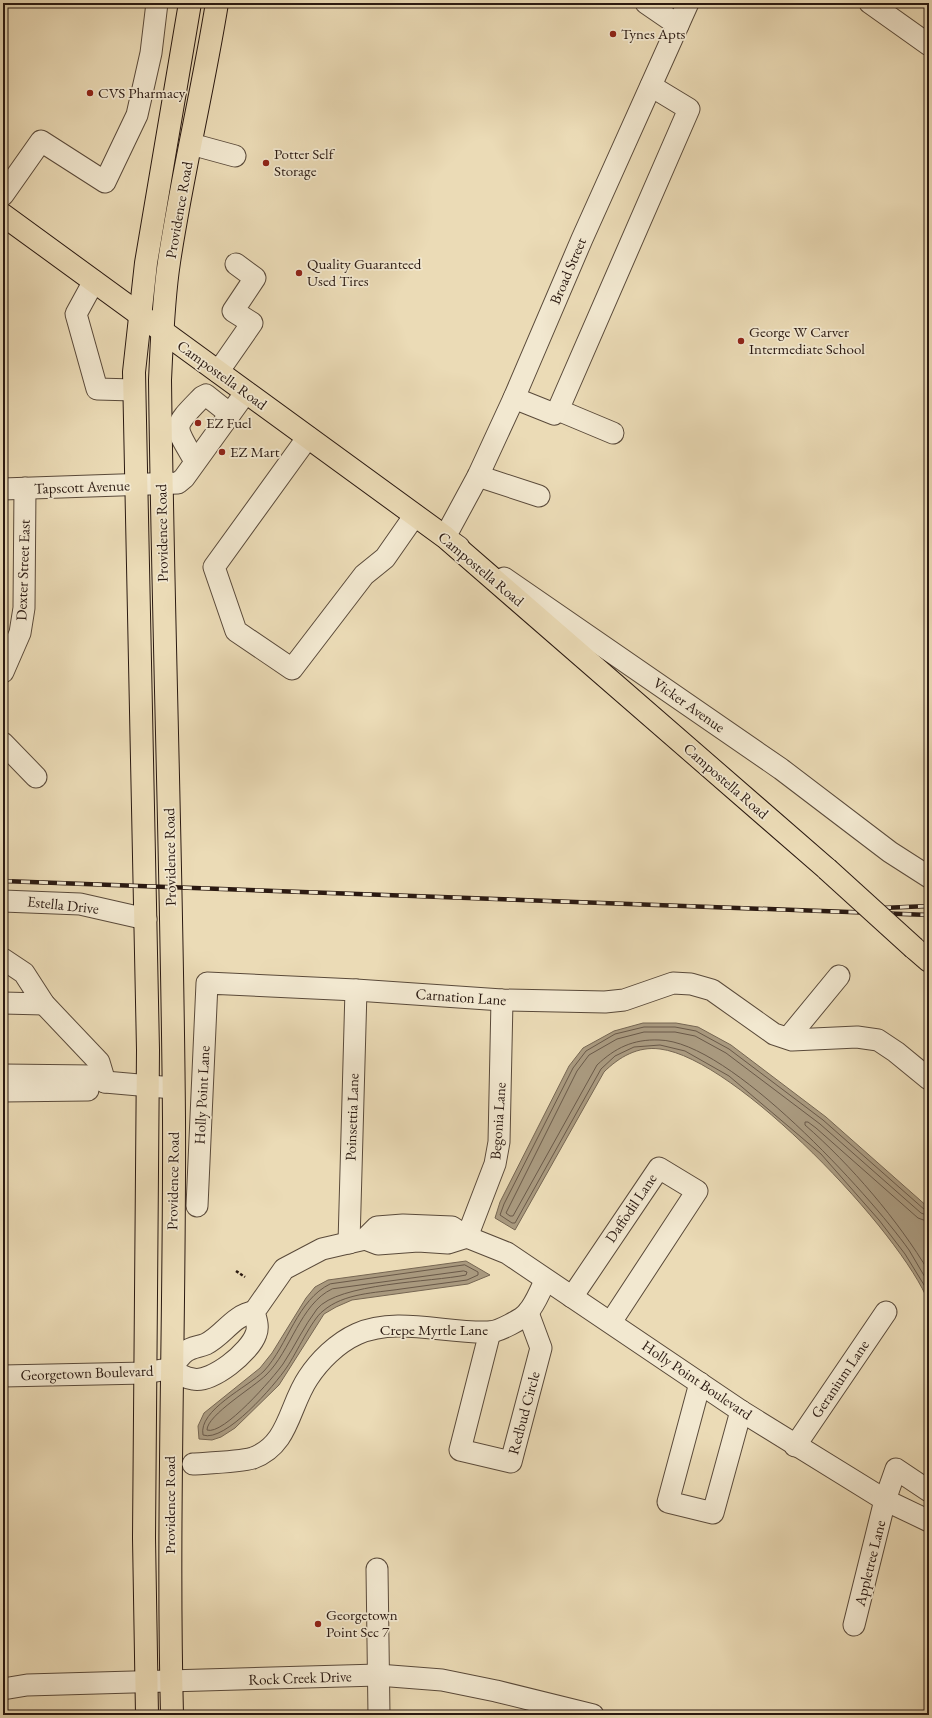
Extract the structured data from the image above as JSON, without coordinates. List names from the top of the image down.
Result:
{
  "streets": {
    "main road": ["Providence Road", "Campostella Road"],
    "street": [
      "Broad Street",
      "Tapscott Avenue",
      "Dexter Street East",
      "Vicker Avenue",
      "Estella Drive",
      "Carnation Lane",
      "Holly Point Lane",
      "Poinsettia Lane",
      "Begonia Lane",
      "Daffodil Lane",
      "Crepe Myrtle Lane",
      "Georgetown Boulevard",
      "Geranium Lane",
      "Holly Point Boulevard",
      "Redbud Circle",
      "Appletree Lane",
      "Rock Creek Drive"
    ]
  },
  "crossings": [
    ["Providence Road", "Campostella Road"],
    ["Providence Road", "Tapscott Avenue"],
    ["Providence Road", "Estella Drive"],
    ["Providence Road", "Georgetown Boulevard"],
    ["Providence Road", "Rock Creek Drive"],
    ["Broad Street", "Campostella Road"],
    ["Broad Street", "Vicker Avenue"],
    ["Campostella Road", "Tapscott Avenue"],
    ["Campostella Road", "Vicker Avenue"],
    ["Tapscott Avenue", "Dexter Street East"],
    ["Carnation Lane", "Holly Point Lane"],
    ["Carnation Lane", "Poinsettia Lane"],
    ["Carnation Lane", "Begonia Lane"],
    ["Begonia Lane", "Holly Point Boulevard"],
    ["Daffodil Lane", "Holly Point Boulevard"],
    ["Crepe Myrtle Lane", "Holly Point Boulevard"],
    ["Crepe Myrtle Lane", "Redbud Circle"],
    ["Geranium Lane", "Holly Point Boulevard"],
    ["Holly Point Boulevard", "Appletree Lane"]
  ],
  "places": [
    "Tynes Apts",
    "CVS Pharmacy",
    "Potter Self Storage",
    "Quality Guaranteed Used Tires",
    "George W Carver Intermediate School",
    "EZ Fuel",
    "EZ Mart",
    "Georgetown Point Sec 7"
  ]
}
